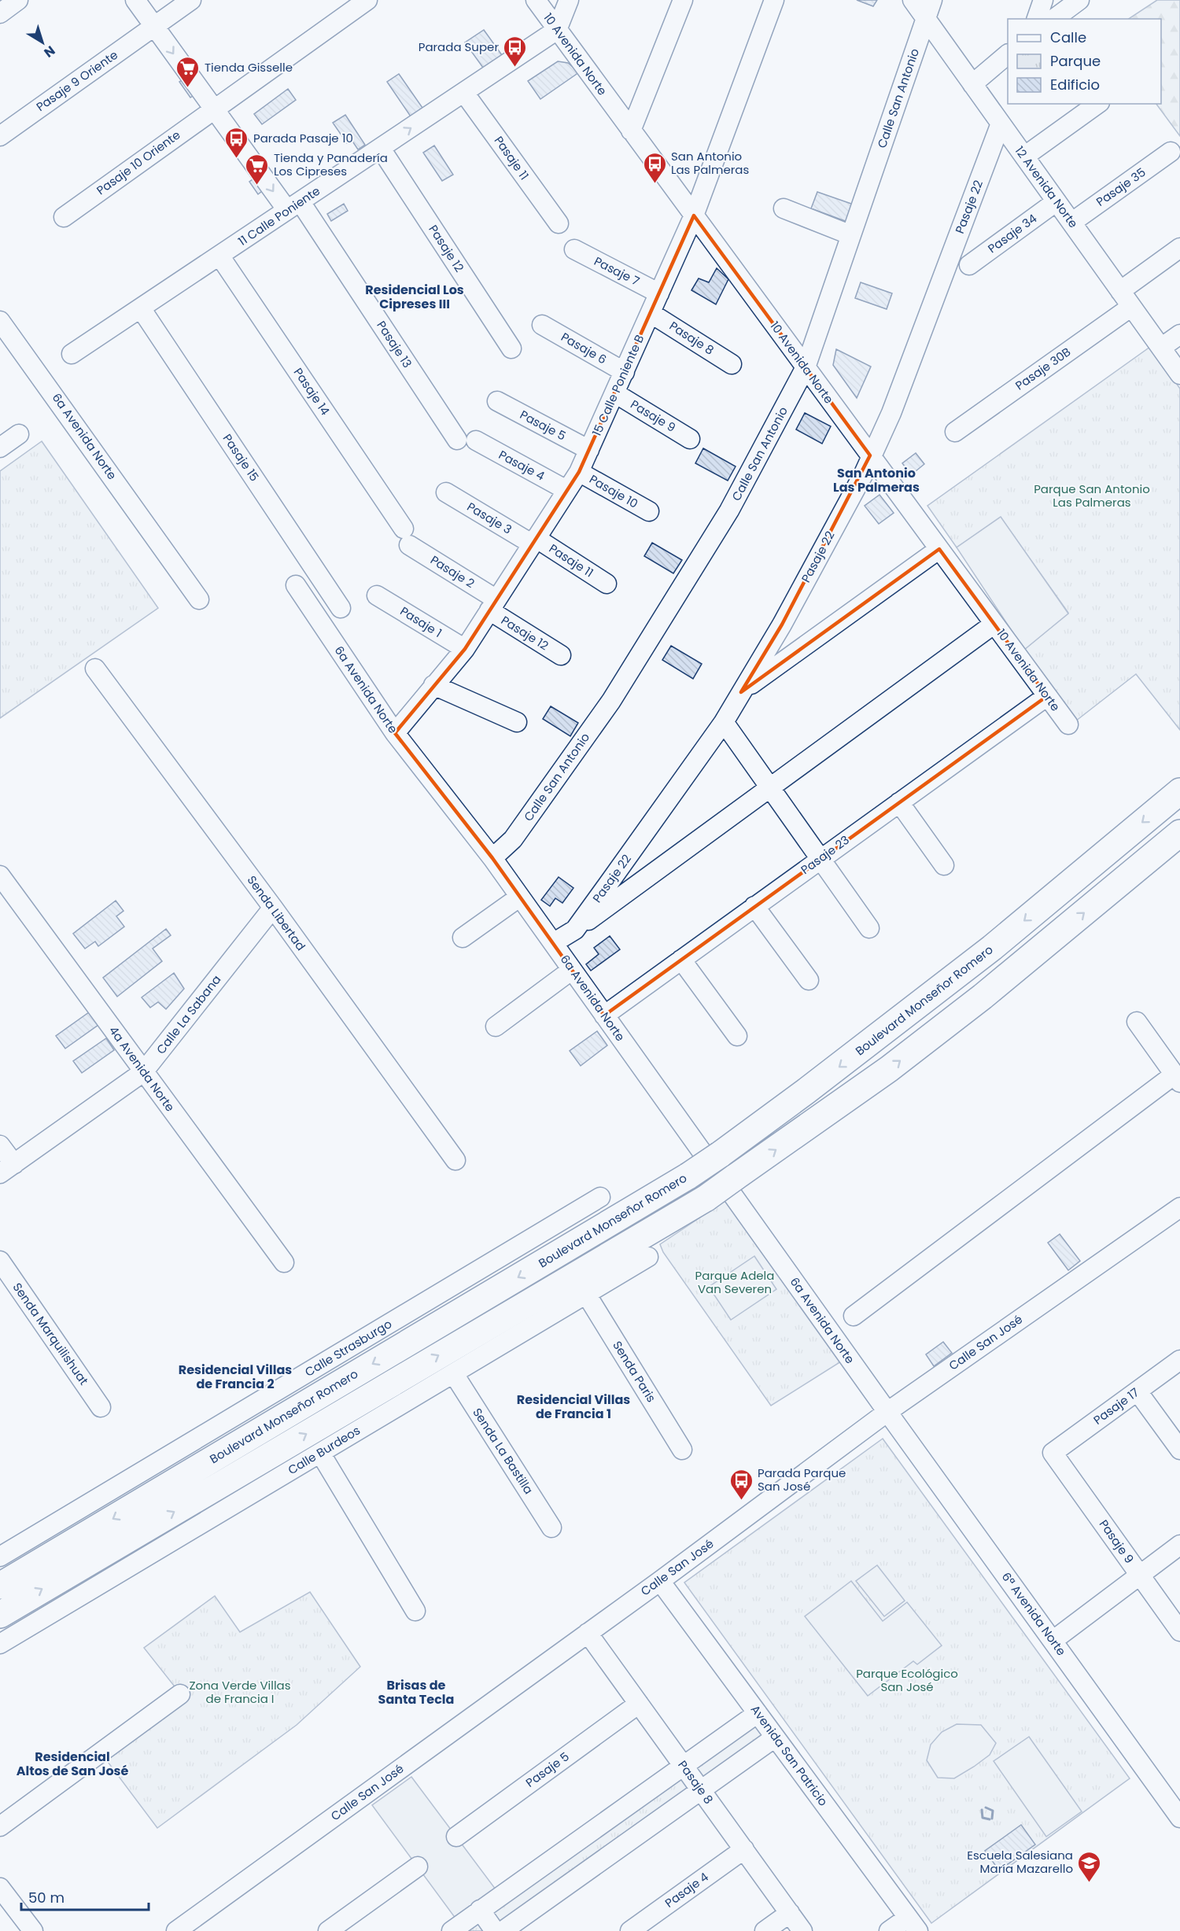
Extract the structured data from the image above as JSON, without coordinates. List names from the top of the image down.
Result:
{
  "streets": {
    "highway": ["Boulevard Monseñor Romero"],
    "street": [
      "10 Avenida Norte",
      "Pasaje 9 Oriente",
      "Calle San Antonio",
      "Pasaje 11",
      "Pasaje 10 Oriente",
      "12 Avenida Norte",
      "Pasaje 35",
      "Pasaje 22",
      "11 Calle Poniente",
      "Pasaje 34",
      "Pasaje 12",
      "Pasaje 7",
      "Pasaje 8",
      "Pasaje 13",
      "Pasaje 6",
      "Pasaje 30B",
      "15 Calle Poniente B",
      "Pasaje 14",
      "Pasaje 9",
      "Pasaje 5",
      "6a Avenida Norte",
      "Pasaje 15",
      "Pasaje 4",
      "Pasaje 10",
      "Pasaje 3",
      "Pasaje 2",
      "Pasaje 1",
      "Pasaje 23",
      "Senda Libertad",
      "Calle La Sabana",
      "4a Avenida Norte",
      "Senda Marquilishuat",
      "Calle San José",
      "Calle Strasburgo",
      "Senda Paris",
      "Pasaje 17",
      "Calle Burdeos",
      "Senda La Bastilla",
      "6ª Avenida Norte",
      "Avenida San Patricio"
    ]
  },
  "crossings": [
    ["10 Avenida Norte", "Calle San Antonio"],
    ["10 Avenida Norte", "Pasaje 22"],
    ["10 Avenida Norte", "11 Calle Poniente"],
    ["10 Avenida Norte", "15 Calle Poniente B"],
    ["10 Avenida Norte", "Pasaje 23"],
    ["Pasaje 9 Oriente", "Pasaje 13"],
    ["Calle San Antonio", "12 Avenida Norte"],
    ["Calle San Antonio", "6a Avenida Norte"],
    ["Pasaje 11", "11 Calle Poniente"],
    ["Pasaje 11", "15 Calle Poniente B"],
    ["Pasaje 11", "Pasaje 3"],
    ["Pasaje 10 Oriente", "Pasaje 13"],
    ["12 Avenida Norte", "Pasaje 35"],
    ["12 Avenida Norte", "Pasaje 22"],
    ["12 Avenida Norte", "Pasaje 34"],
    ["12 Avenida Norte", "Pasaje 30B"],
    ["Pasaje 22", "6a Avenida Norte"],
    ["11 Calle Poniente", "Pasaje 12"],
    ["11 Calle Poniente", "Pasaje 13"],
    ["11 Calle Poniente", "Pasaje 14"],
    ["11 Calle Poniente", "Pasaje 15"],
    ["Pasaje 12", "15 Calle Poniente B"],
    ["Pasaje 12", "Pasaje 2"],
    ["Pasaje 7", "15 Calle Poniente B"],
    ["Pasaje 8", "15 Calle Poniente B"],
    ["Pasaje 8", "Pasaje 5"],
    ["Pasaje 8", "Pasaje 4"],
    ["Pasaje 8", "Calle San José"],
    ["Pasaje 6", "15 Calle Poniente B"],
    ["15 Calle Poniente B", "Pasaje 9"],
    ["15 Calle Poniente B", "Pasaje 5"],
    ["15 Calle Poniente B", "6a Avenida Norte"],
    ["15 Calle Poniente B", "Pasaje 4"],
    ["15 Calle Poniente B", "Pasaje 10"],
    ["15 Calle Poniente B", "Pasaje 3"],
    ["15 Calle Poniente B", "Pasaje 2"],
    ["15 Calle Poniente B", "Pasaje 1"],
    ["Pasaje 14", "Pasaje 2"],
    ["Pasaje 9", "Pasaje 17"],
    ["6a Avenida Norte", "Pasaje 23"],
    ["6a Avenida Norte", "Calle San José"],
    ["6a Avenida Norte", "6ª Avenida Norte"],
    ["Senda Libertad", "Calle La Sabana"],
    ["Calle La Sabana", "4a Avenida Norte"],
    ["Calle San José", "6ª Avenida Norte"],
    ["Calle San José", "Avenida San Patricio"],
    ["Senda Paris", "Calle Burdeos"],
    ["Calle Burdeos", "Senda La Bastilla"]
  ],
  "one_way": ["Pasaje 13"],
  "districts": [
    "Residencial Los Cipreses III",
    "San Antonio Las Palmeras",
    "Residencial Villas de Francia 2",
    "Residencial Villas de Francia 1",
    "Brisas de Santa Tecla",
    "Residencial Altos de San José"
  ],
  "parks": [
    "Parque San Antonio Las Palmeras",
    "Parque Adela Van Severen",
    "Parque Ecológico San José",
    "Zona Verde Villas de Francia I"
  ],
  "places": {
    "bus stop": [
      "Parada Super",
      "Parada Pasaje 10",
      "San Antonio Las Palmeras",
      "Parada Parque San José"
    ],
    "supermarket": ["Tienda Gisselle", "Tienda y Panadería Los Cipreses"],
    "school or university": ["Escuela Salesiana María Mazarello"]
  },
  "legend": ["Calle", "Parque", "Edificio"],
  "scale_bar": "50 m",
  "north": "bottom right"
}
